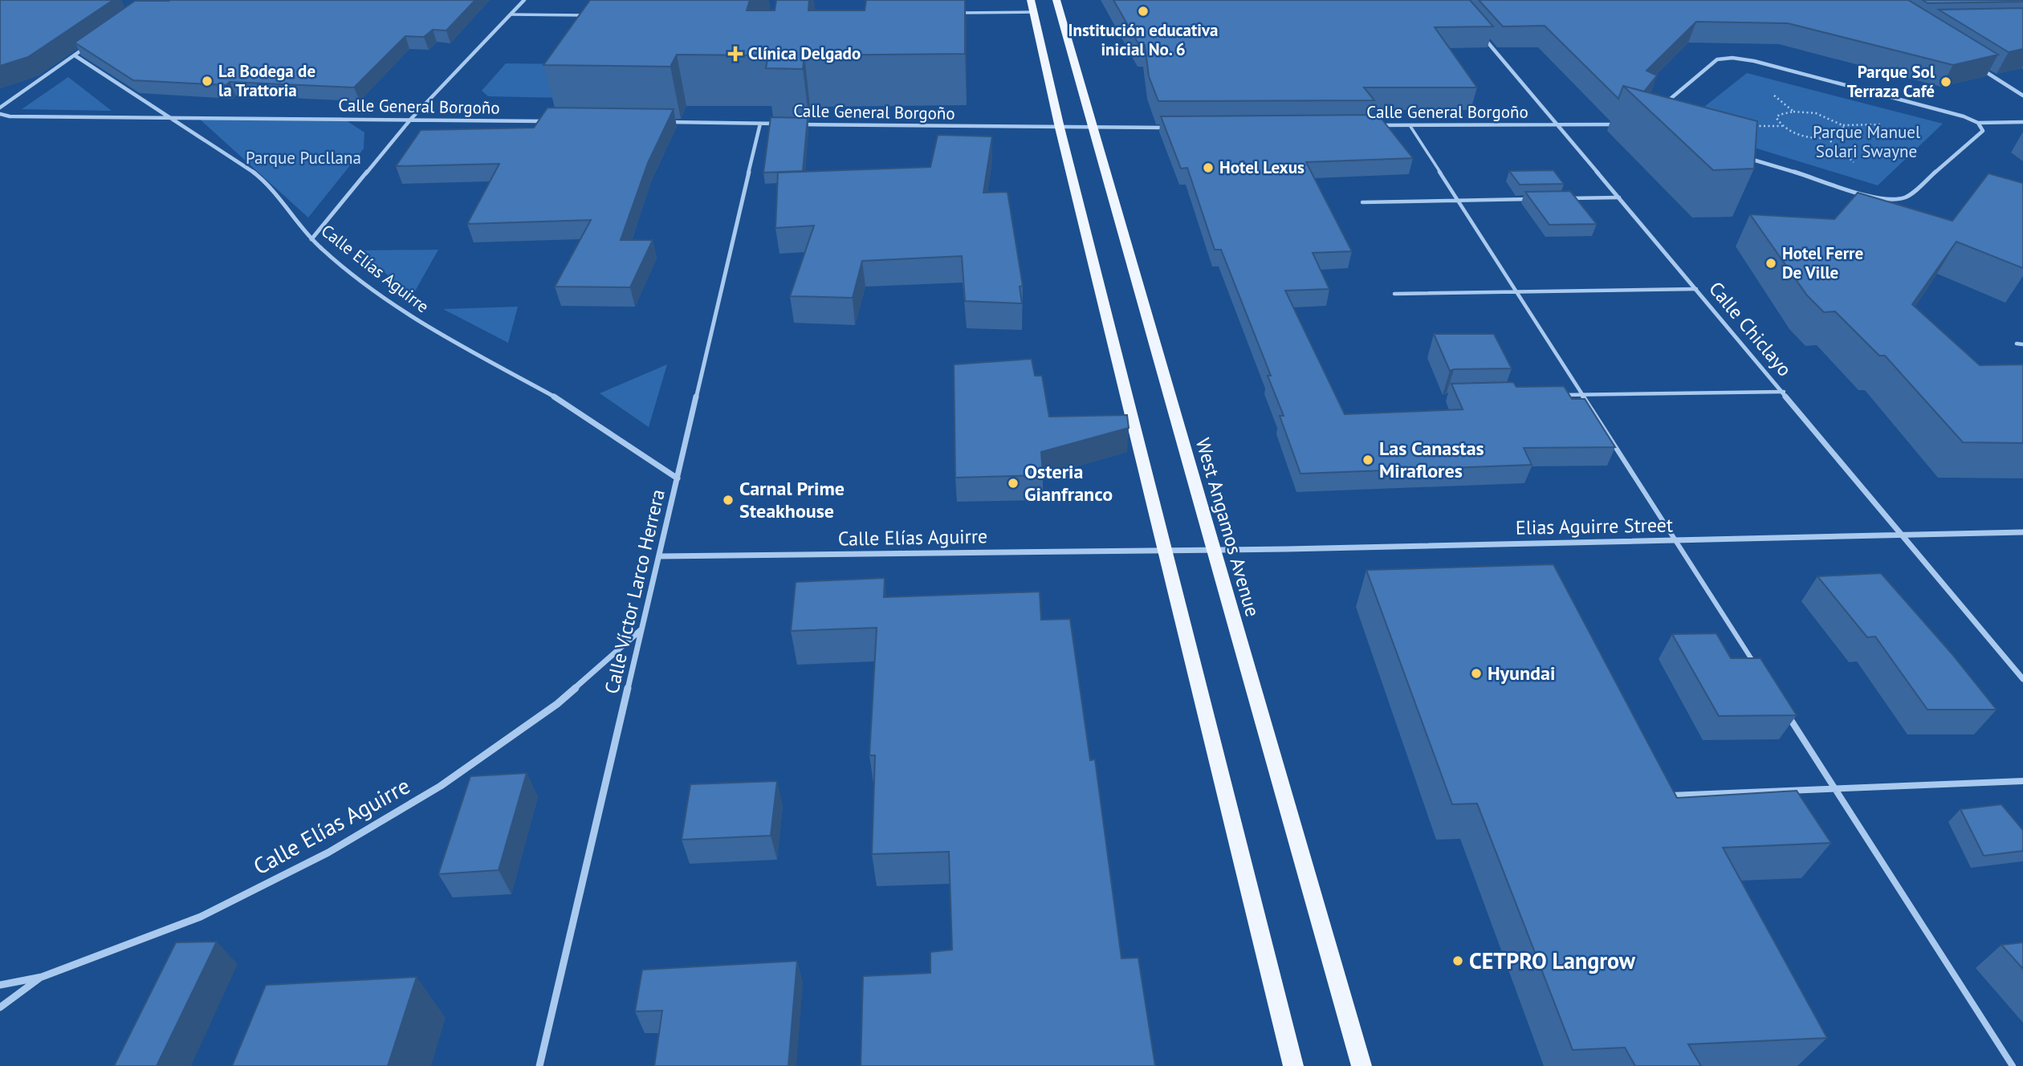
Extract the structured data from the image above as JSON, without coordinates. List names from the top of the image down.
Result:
{
  "streets": {
    "main road": ["West Angamos Avenue"],
    "street": [
      "Calle General Borgoño",
      "Calle Elías Aguirre",
      "Calle Chiclayo",
      "Elias Aguirre Street",
      "Calle Víctor Larco Herrera"
    ]
  },
  "crossings": [
    ["Calle General Borgoño", "Calle Elías Aguirre"],
    ["Calle General Borgoño", "Calle Chiclayo"],
    ["Calle General Borgoño", "West Angamos Avenue"],
    ["Calle General Borgoño", "Calle Víctor Larco Herrera"],
    ["Calle Elías Aguirre", "Elias Aguirre Street"],
    ["Calle Elías Aguirre", "Calle Víctor Larco Herrera"],
    ["Calle Chiclayo", "Elias Aguirre Street"],
    ["Elias Aguirre Street", "West Angamos Avenue"]
  ],
  "parks": ["Parque Manuel Solari Swayne", "Parque Pucllana"],
  "places": {
    "other": [
      "Institución educativa inicial No. 6",
      "La Bodega de la Trattoria",
      "Parque Sol Terraza Café",
      "Hotel Lexus",
      "Hotel Ferre De Ville",
      "Las Canastas Miraflores",
      "Osteria Gianfranco",
      "Carnal Prime Steakhouse",
      "Hyundai",
      "CETPRO Langrow"
    ],
    "health": ["Clínica Delgado"]
  }
}
